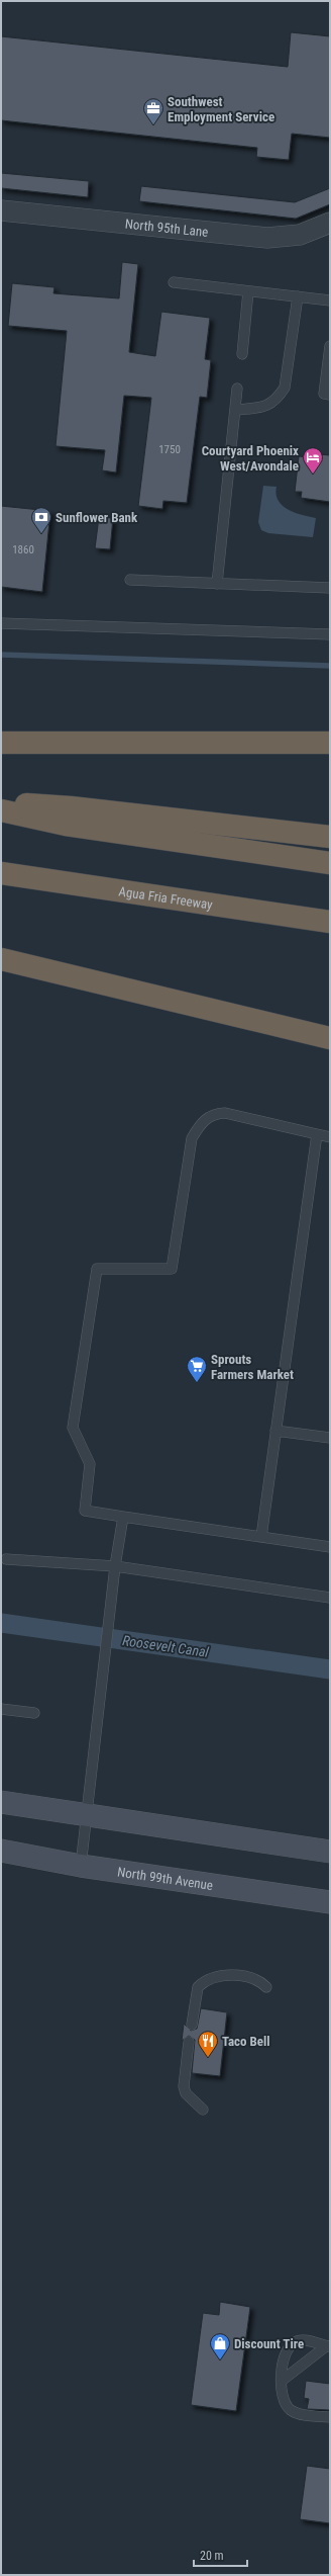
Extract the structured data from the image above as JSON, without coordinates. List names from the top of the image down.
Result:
{
  "streets": {
    "highway": ["Agua Fria Freeway"],
    "main road": ["North 99th Avenue"],
    "street": ["North 95th Lane"]
  },
  "water": ["Roosevelt Canal"],
  "places": {
    "office": ["Southwest Employment Service"],
    "hotel": ["Courtyard Phoenix West/Avondale"],
    "bank": ["Sunflower Bank"],
    "supermarket": ["Sprouts Farmers Market"],
    "restaurant": ["Taco Bell"],
    "shop": ["Discount Tire"]
  },
  "house_numbers": ["1750", "1860"],
  "scale_bar": "20 m"
}
